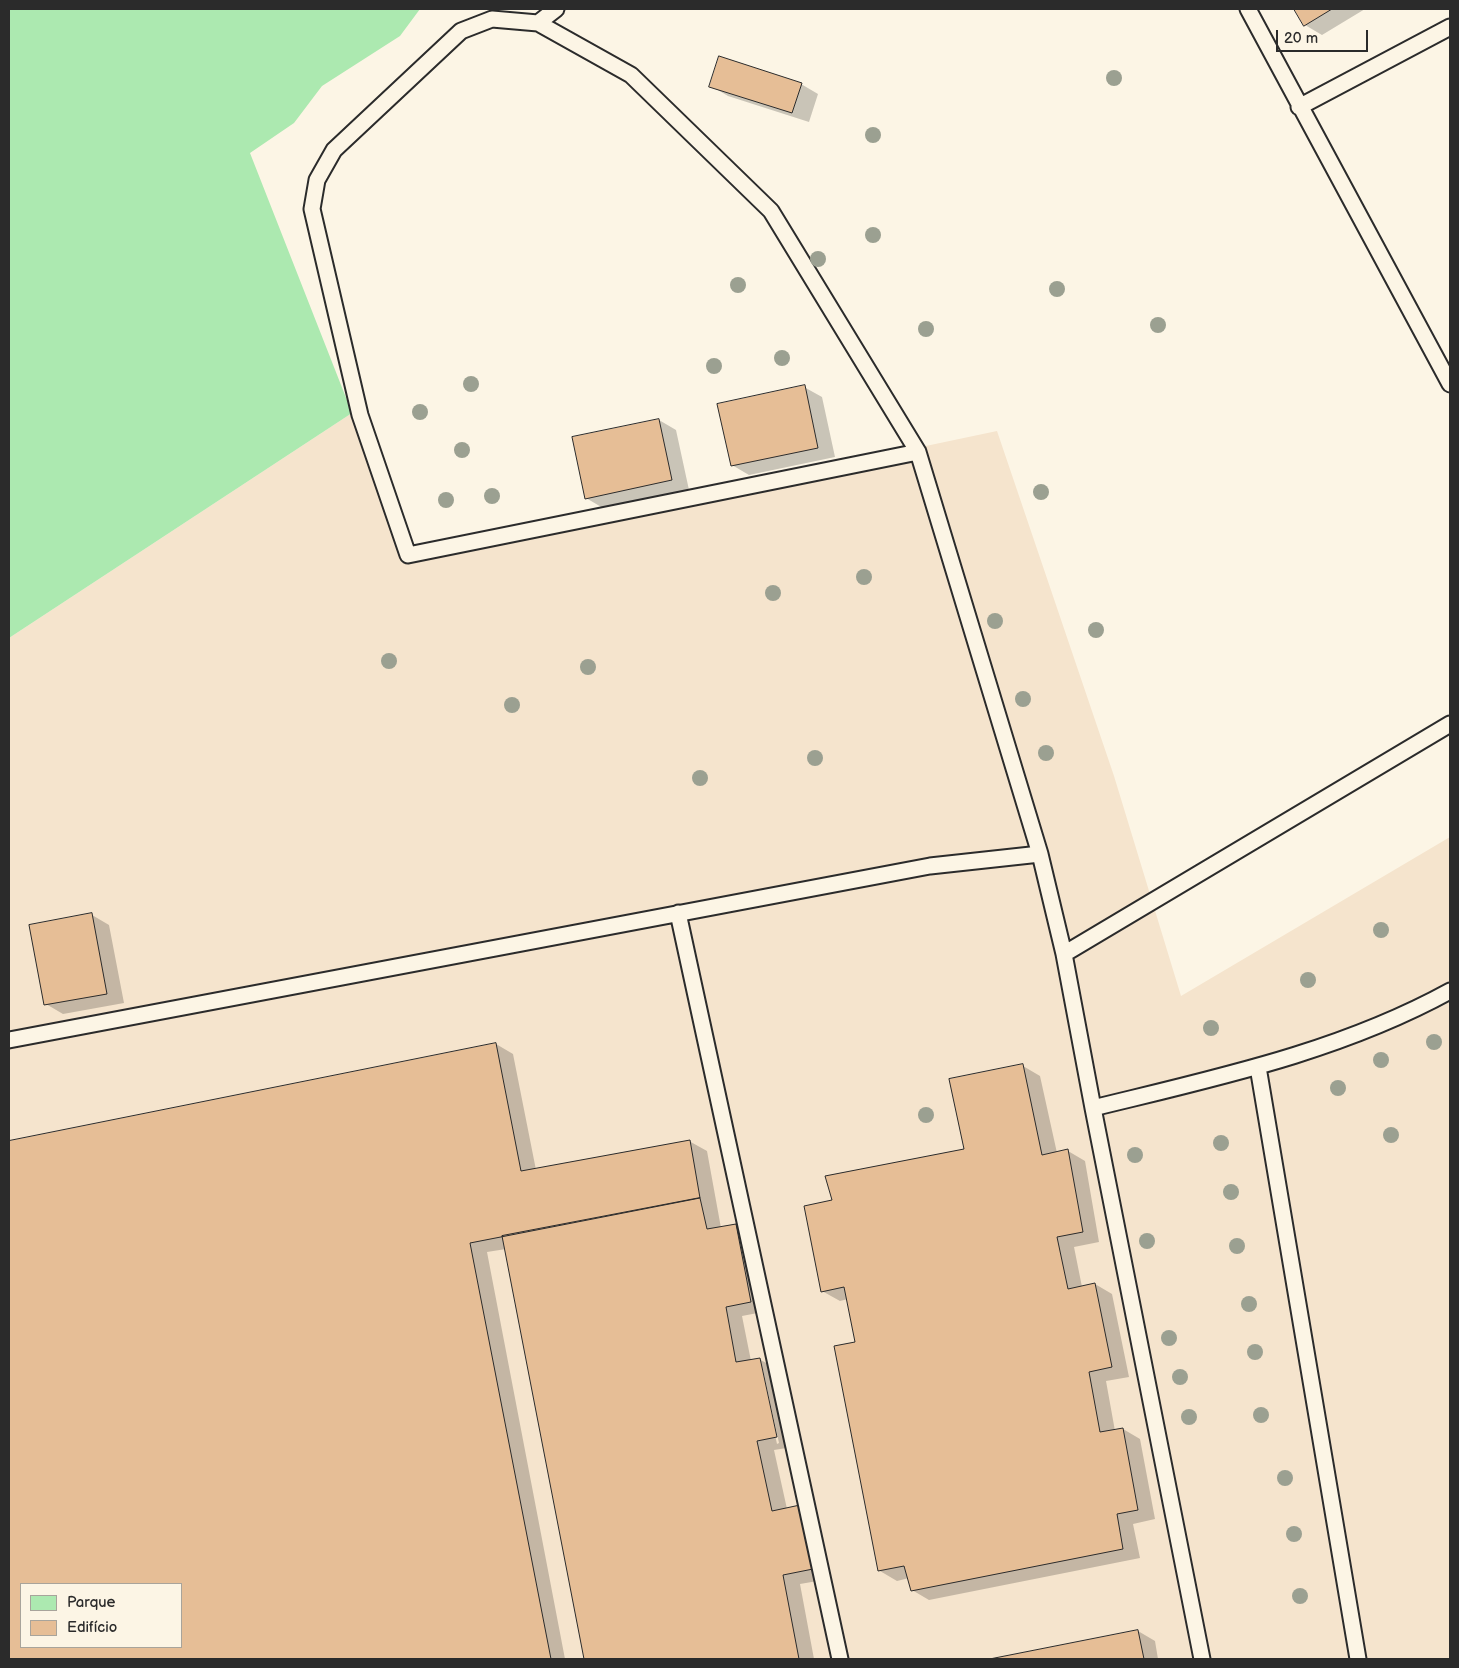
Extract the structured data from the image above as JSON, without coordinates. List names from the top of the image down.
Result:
{
  "legend": ["Parque", "Edifício"],
  "scale_bar": "20 m"
}
